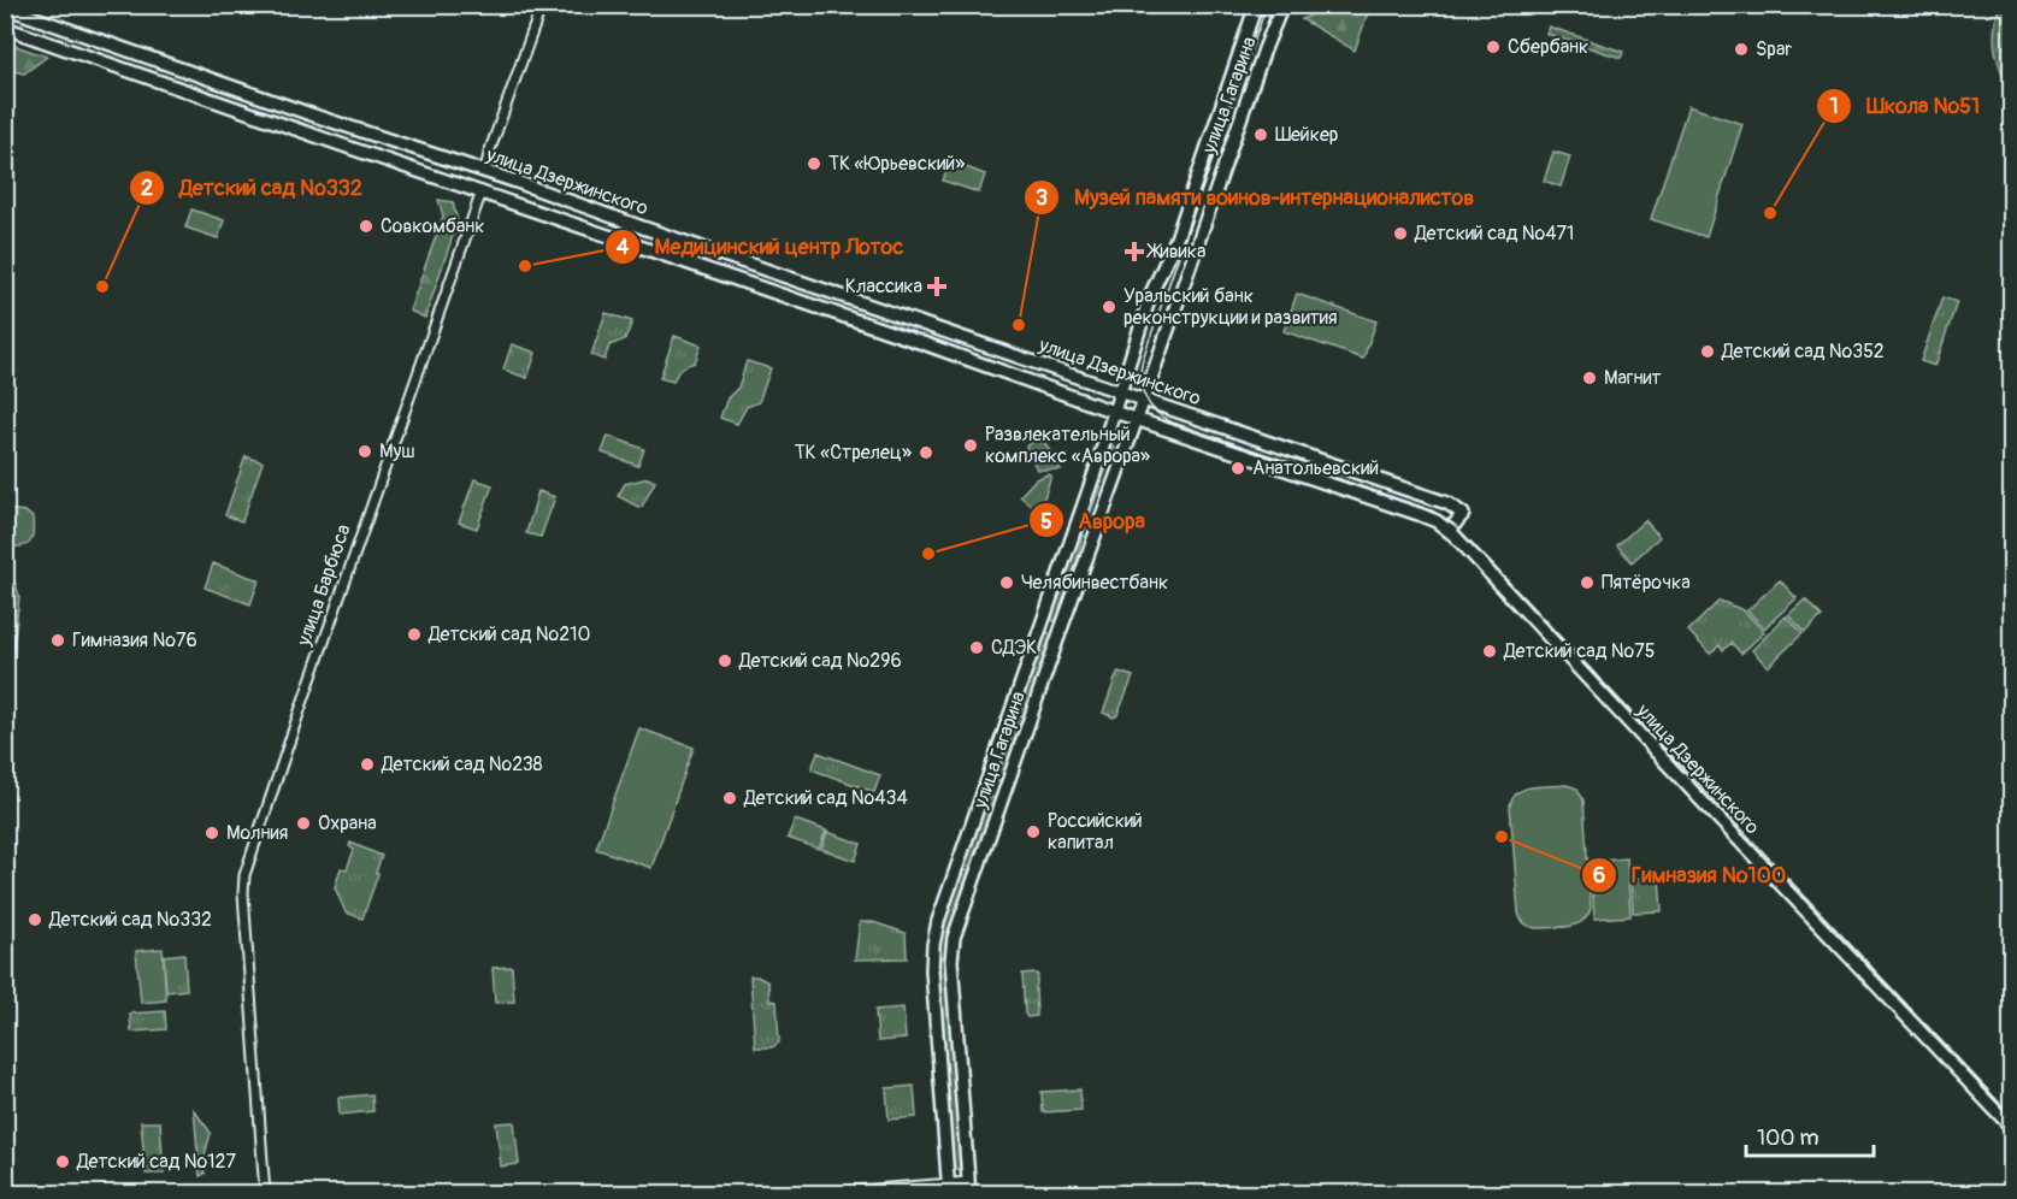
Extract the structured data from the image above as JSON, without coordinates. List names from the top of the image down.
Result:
{
  "streets": {
    "main road": ["улица Гагарина", "улица Дзержинского", "улица Барбюса"]
  },
  "crossings": [
    ["улица Гагарина", "улица Дзержинского"],
    ["улица Дзержинского", "улица Барбюса"]
  ],
  "places": {
    "other": [
      "Сбербанк",
      "Spar",
      "Шейкер",
      "ТК «Юрьевский»",
      "Школа №51",
      "Совкомбанк",
      "Детский сад №471",
      "Медицинский центр Лотос",
      "Детский cад №332",
      "Уральский банк реконструкции и развития",
      "Музей памяти воинов-интернационалистов",
      "Детский сад №352",
      "Магнит",
      "Развлекательный комплекс «Аврора»",
      "Муш",
      "ТК «Стрелец»",
      "Анатольевский",
      "Аврора",
      "Челябинвестбанк",
      "Пятёрочка",
      "Детский сад №210",
      "Гимназия №76",
      "СДЭК",
      "Детский сад №75",
      "Детский сад №296",
      "Детский сад №238",
      "Детский сад №434",
      "Охрана",
      "Российский капитал",
      "Молния",
      "Гимназия №100",
      "Детский сад №332",
      "Детский сад №127"
    ],
    "health": ["Живика", "Классика"]
  },
  "scale_bar": "100 m"
}
